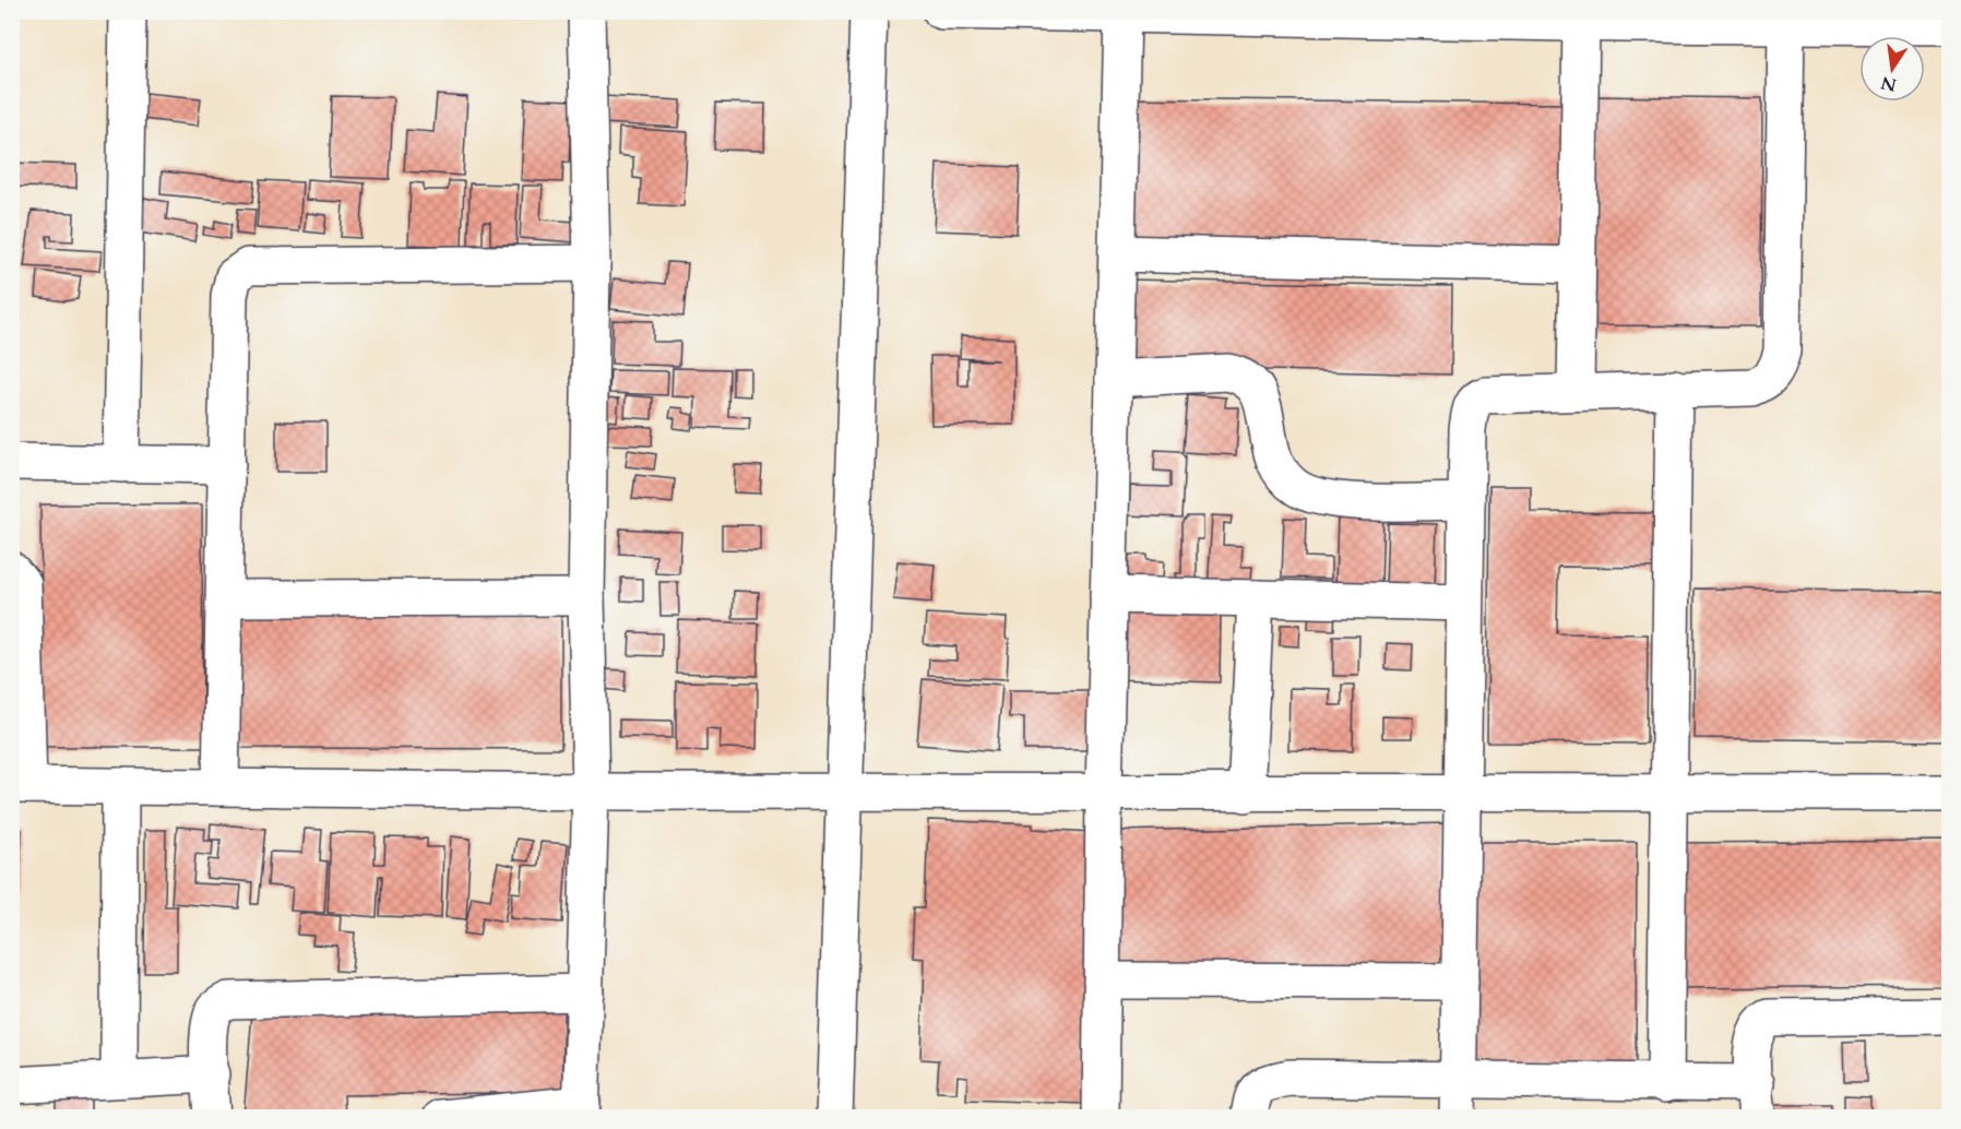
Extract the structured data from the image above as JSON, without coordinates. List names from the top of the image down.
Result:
{
  "north": "bottom"
}
